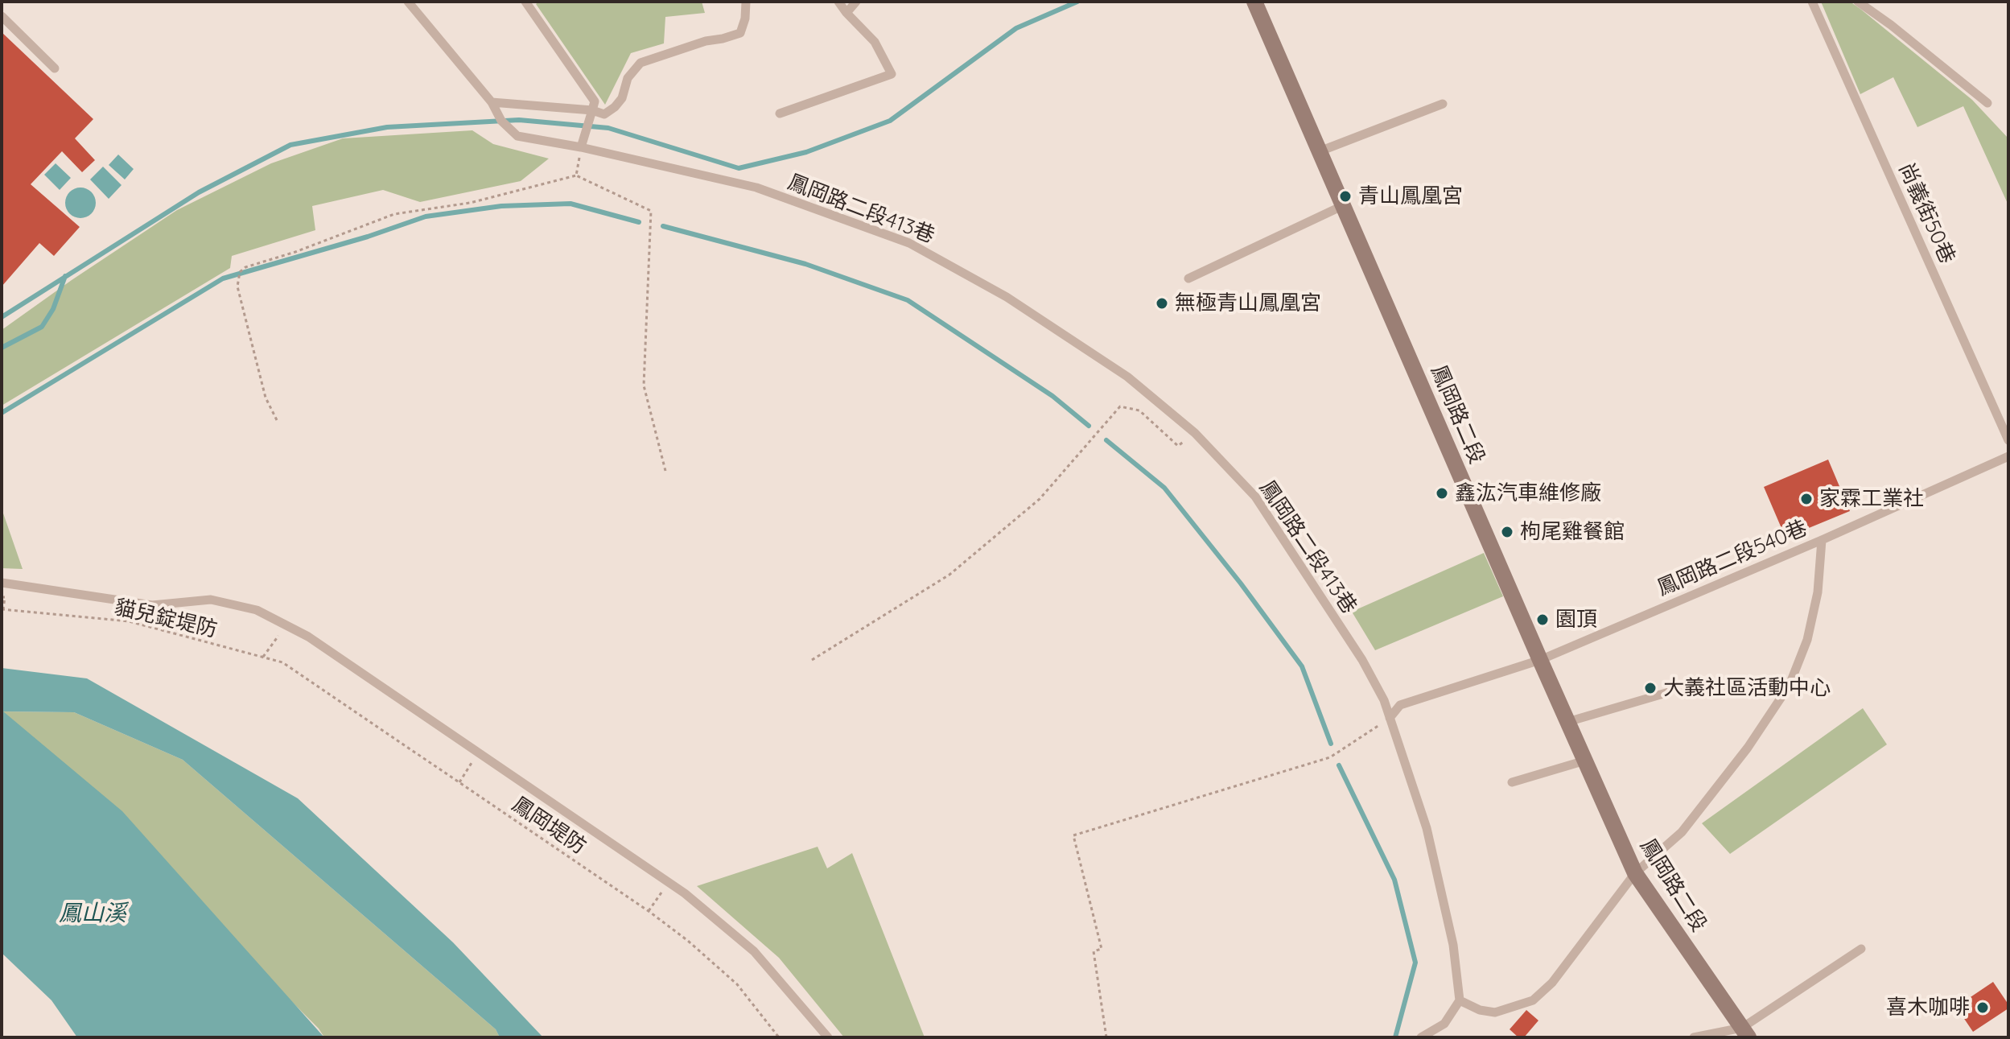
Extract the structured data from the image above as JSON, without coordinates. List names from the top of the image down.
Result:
{
  "streets": {
    "street": ["鳳岡路二段"],
    "lane": ["鳳岡路二段413巷", "尚義街50巷", "鳳岡路二段540巷"],
    "path": ["貓兒錠堤防", "鳳岡堤防"]
  },
  "crossings": [
    ["鳳岡路二段413巷", "鳳岡路二段540巷"],
    ["鳳岡路二段", "鳳岡路二段540巷"],
    ["貓兒錠堤防", "鳳岡堤防"]
  ],
  "water": ["鳳山溪"],
  "places": [
    "青山鳳凰宮",
    "無極青山鳳凰宮",
    "鑫汯汽車維修廠",
    "家霖工業社",
    "枸尾雞餐館",
    "園頂",
    "大義社區活動中心",
    "喜木咖啡"
  ]
}
